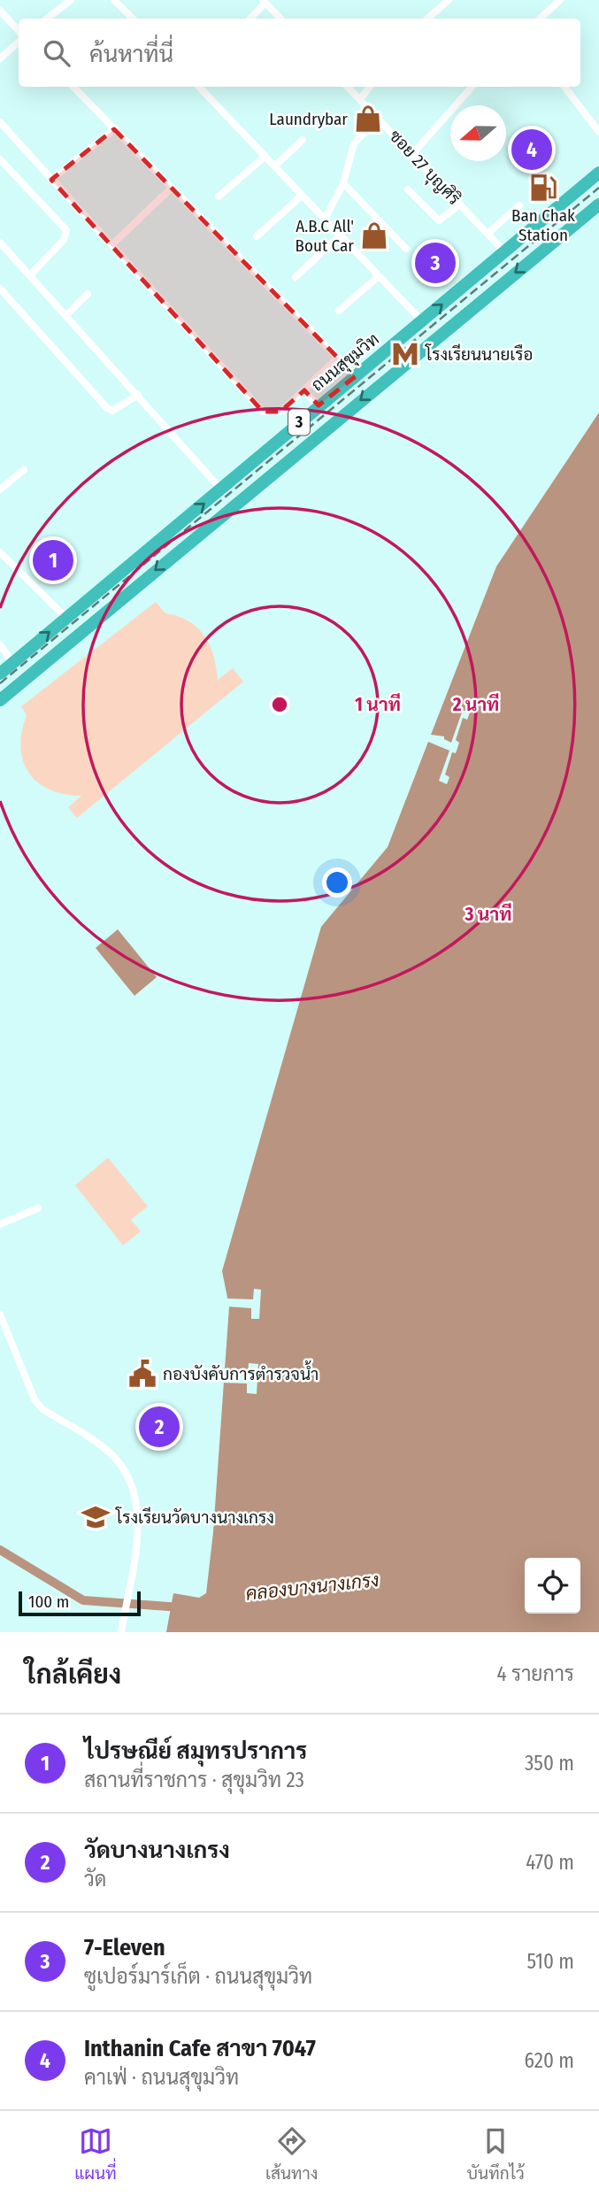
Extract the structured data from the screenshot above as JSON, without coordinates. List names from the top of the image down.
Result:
{
  "streets": {
    "highway": ["ถนนสุขุมวิท", "3"],
    "street": ["ซอย 27 บุญศิริ"]
  },
  "crossings": [
    ["ซอย 27 บุญศิริ", "ถนนสุขุมวิท"]
  ],
  "water": ["คลองบางนางเกรง"],
  "places": {
    "shop": ["Laundrybar", "A.B.C All' Bout Car"],
    "fuel station": ["Ban Chak Station"],
    "metro station": ["โรงเรียนนายเรือ"],
    "public building": ["กองบังคับการตำรวจน้ำ"],
    "school or university": ["โรงเรียนวัดบางนางเกรง"]
  },
  "scale_bar": "100 m",
  "north": "left",
  "page": {
    "search": "ค้นหาที่นี่",
    "pins": [
      "4",
      "3",
      "1",
      "2"
    ],
    "scale": "100 m",
    "heading": ["ใกล้เคียง", "4 รายการ"],
    "list": [
      {
        "mark": "1",
        "name": "ไปรษณีย์ สมุทรปราการ",
        "note": "สถานที่ราชการ · สุขุมวิท 23",
        "value": "350 m"
      },
      {
        "mark": "2",
        "name": "วัดบางนางเกรง",
        "note": "วัด",
        "value": "470 m"
      },
      {
        "mark": "3",
        "name": "7-Eleven",
        "note": "ซูเปอร์มาร์เก็ต · ถนนสุขุมวิท",
        "value": "510 m"
      },
      {
        "mark": "4",
        "name": "Inthanin Cafe สาขา 7047",
        "note": "คาเฟ่ · ถนนสุขุมวิท",
        "value": "620 m"
      }
    ],
    "nav": ["แผนที่", "เส้นทาง", "บันทึกไว้"]
  },
  "rings": ["1 นาที", "2 นาที", "3 นาที"]
}
